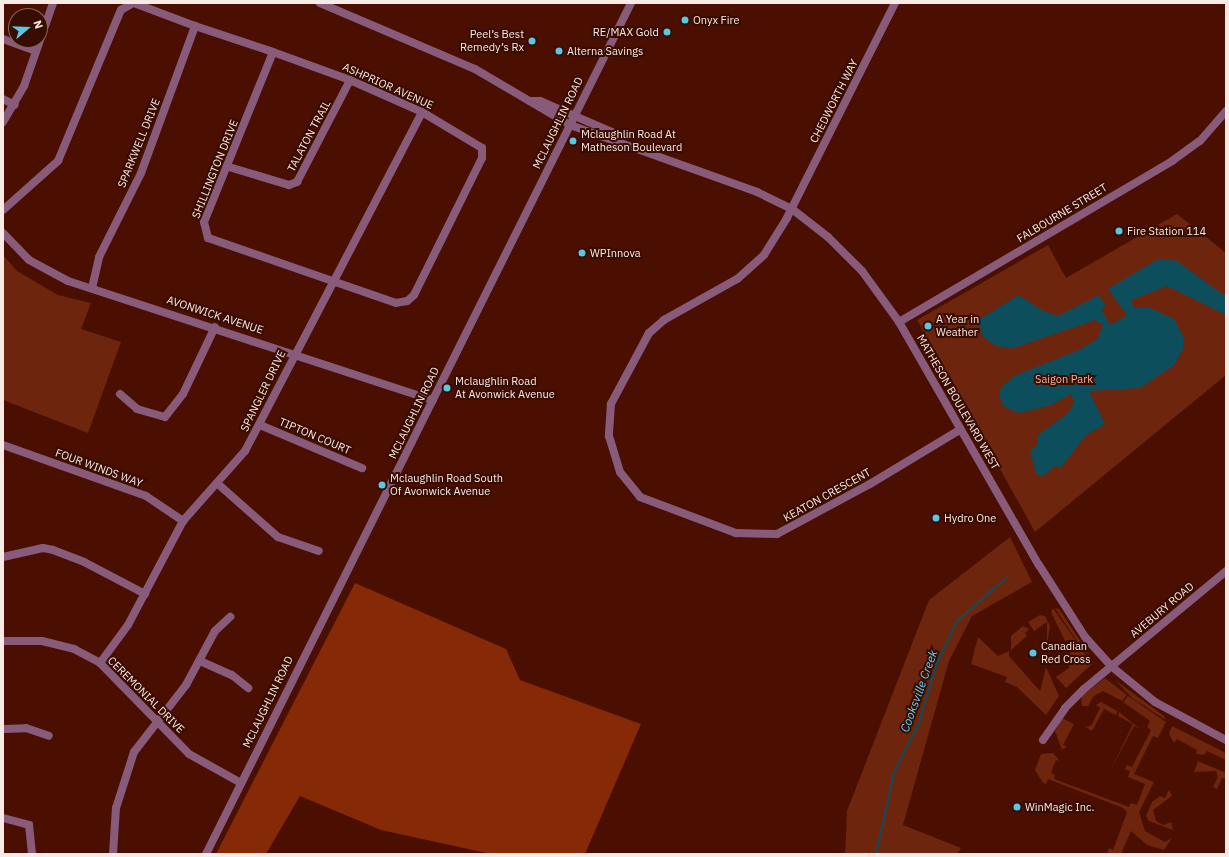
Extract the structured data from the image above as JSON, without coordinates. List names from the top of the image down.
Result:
{
  "streets": {
    "street": [
      "ASHPRIOR AVENUE",
      "CHEDWORTH WAY",
      "MCLAUGHLIN ROAD",
      "TALATON TRAIL",
      "SPARKWELL DRIVE",
      "SHILLINGTON DRIVE",
      "FALBOURNE STREET",
      "AVONWICK AVENUE",
      "SPANGLER DRIVE",
      "MATHESON BOULEVARD WEST",
      "TIPTON COURT",
      "FOUR WINDS WAY",
      "KEATON CRESCENT",
      "AVEBURY ROAD",
      "CEREMONIAL DRIVE"
    ]
  },
  "crossings": [
    ["ASHPRIOR AVENUE", "TALATON TRAIL"],
    ["ASHPRIOR AVENUE", "SPARKWELL DRIVE"],
    ["ASHPRIOR AVENUE", "SHILLINGTON DRIVE"],
    ["ASHPRIOR AVENUE", "SPANGLER DRIVE"],
    ["CHEDWORTH WAY", "MATHESON BOULEVARD WEST"],
    ["CHEDWORTH WAY", "KEATON CRESCENT"],
    ["MCLAUGHLIN ROAD", "AVONWICK AVENUE"],
    ["MCLAUGHLIN ROAD", "MATHESON BOULEVARD WEST"],
    ["MCLAUGHLIN ROAD", "CEREMONIAL DRIVE"],
    ["TALATON TRAIL", "SHILLINGTON DRIVE"],
    ["SPARKWELL DRIVE", "AVONWICK AVENUE"],
    ["SHILLINGTON DRIVE", "SPANGLER DRIVE"],
    ["FALBOURNE STREET", "MATHESON BOULEVARD WEST"],
    ["AVONWICK AVENUE", "SPANGLER DRIVE"],
    ["SPANGLER DRIVE", "TIPTON COURT"],
    ["SPANGLER DRIVE", "FOUR WINDS WAY"],
    ["SPANGLER DRIVE", "CEREMONIAL DRIVE"],
    ["MATHESON BOULEVARD WEST", "KEATON CRESCENT"],
    ["MATHESON BOULEVARD WEST", "AVEBURY ROAD"]
  ],
  "water": ["Cooksville Creek"],
  "parks": ["Saigon Park"],
  "places": [
    "Onyx Fire",
    "RE/MAX Gold",
    "Peel’s Best Remedy’s Rx",
    "Alterna Savings",
    "Mclaughlin Road At Matheson Boulevard",
    "Fire Station 114",
    "WPInnova",
    "A Year in Weather",
    "Mclaughlin Road At Avonwick Avenue",
    "Mclaughlin Road South Of Avonwick Avenue",
    "Hydro One",
    "Canadian Red Cross",
    "WinMagic Inc."
  ],
  "north": "right"
}
